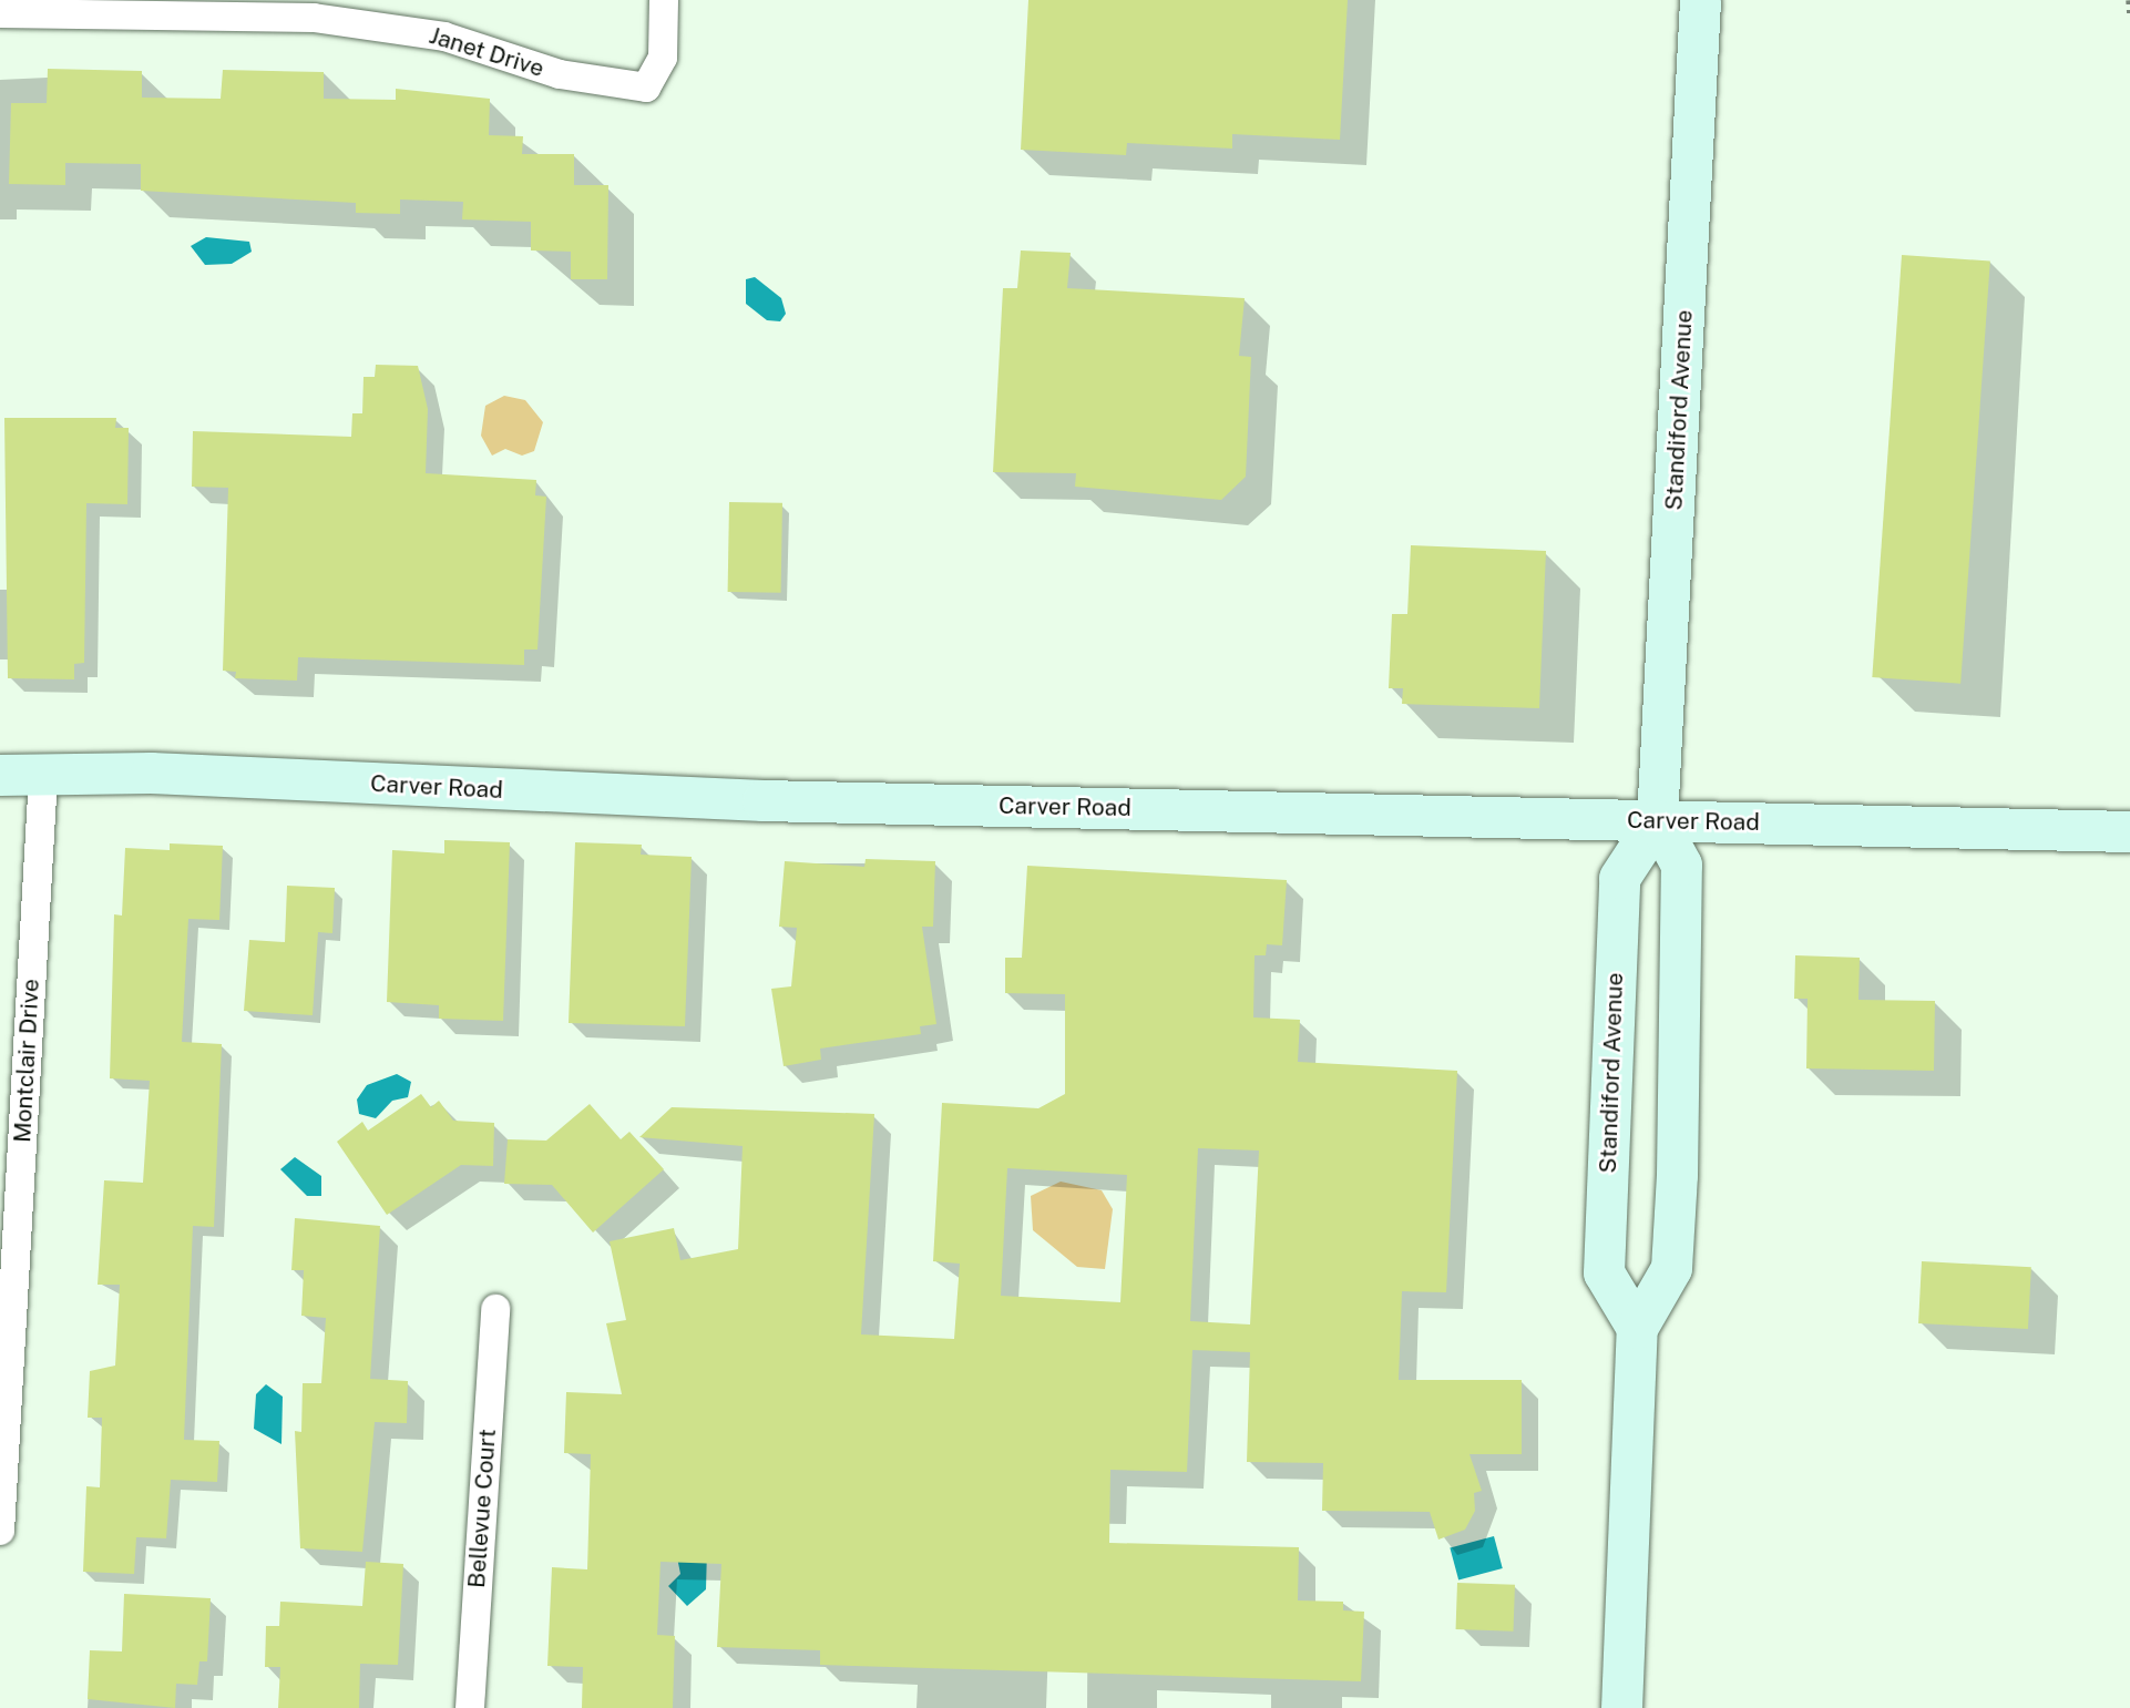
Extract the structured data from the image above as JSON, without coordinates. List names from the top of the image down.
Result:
{
  "streets": {
    "main road": ["Standiford Avenue", "Carver Road"],
    "street": ["Janet Drive", "Montclair Drive", "Bellevue Court"]
  },
  "crossings": [
    ["Standiford Avenue", "Carver Road"],
    ["Carver Road", "Montclair Drive"]
  ]
}
